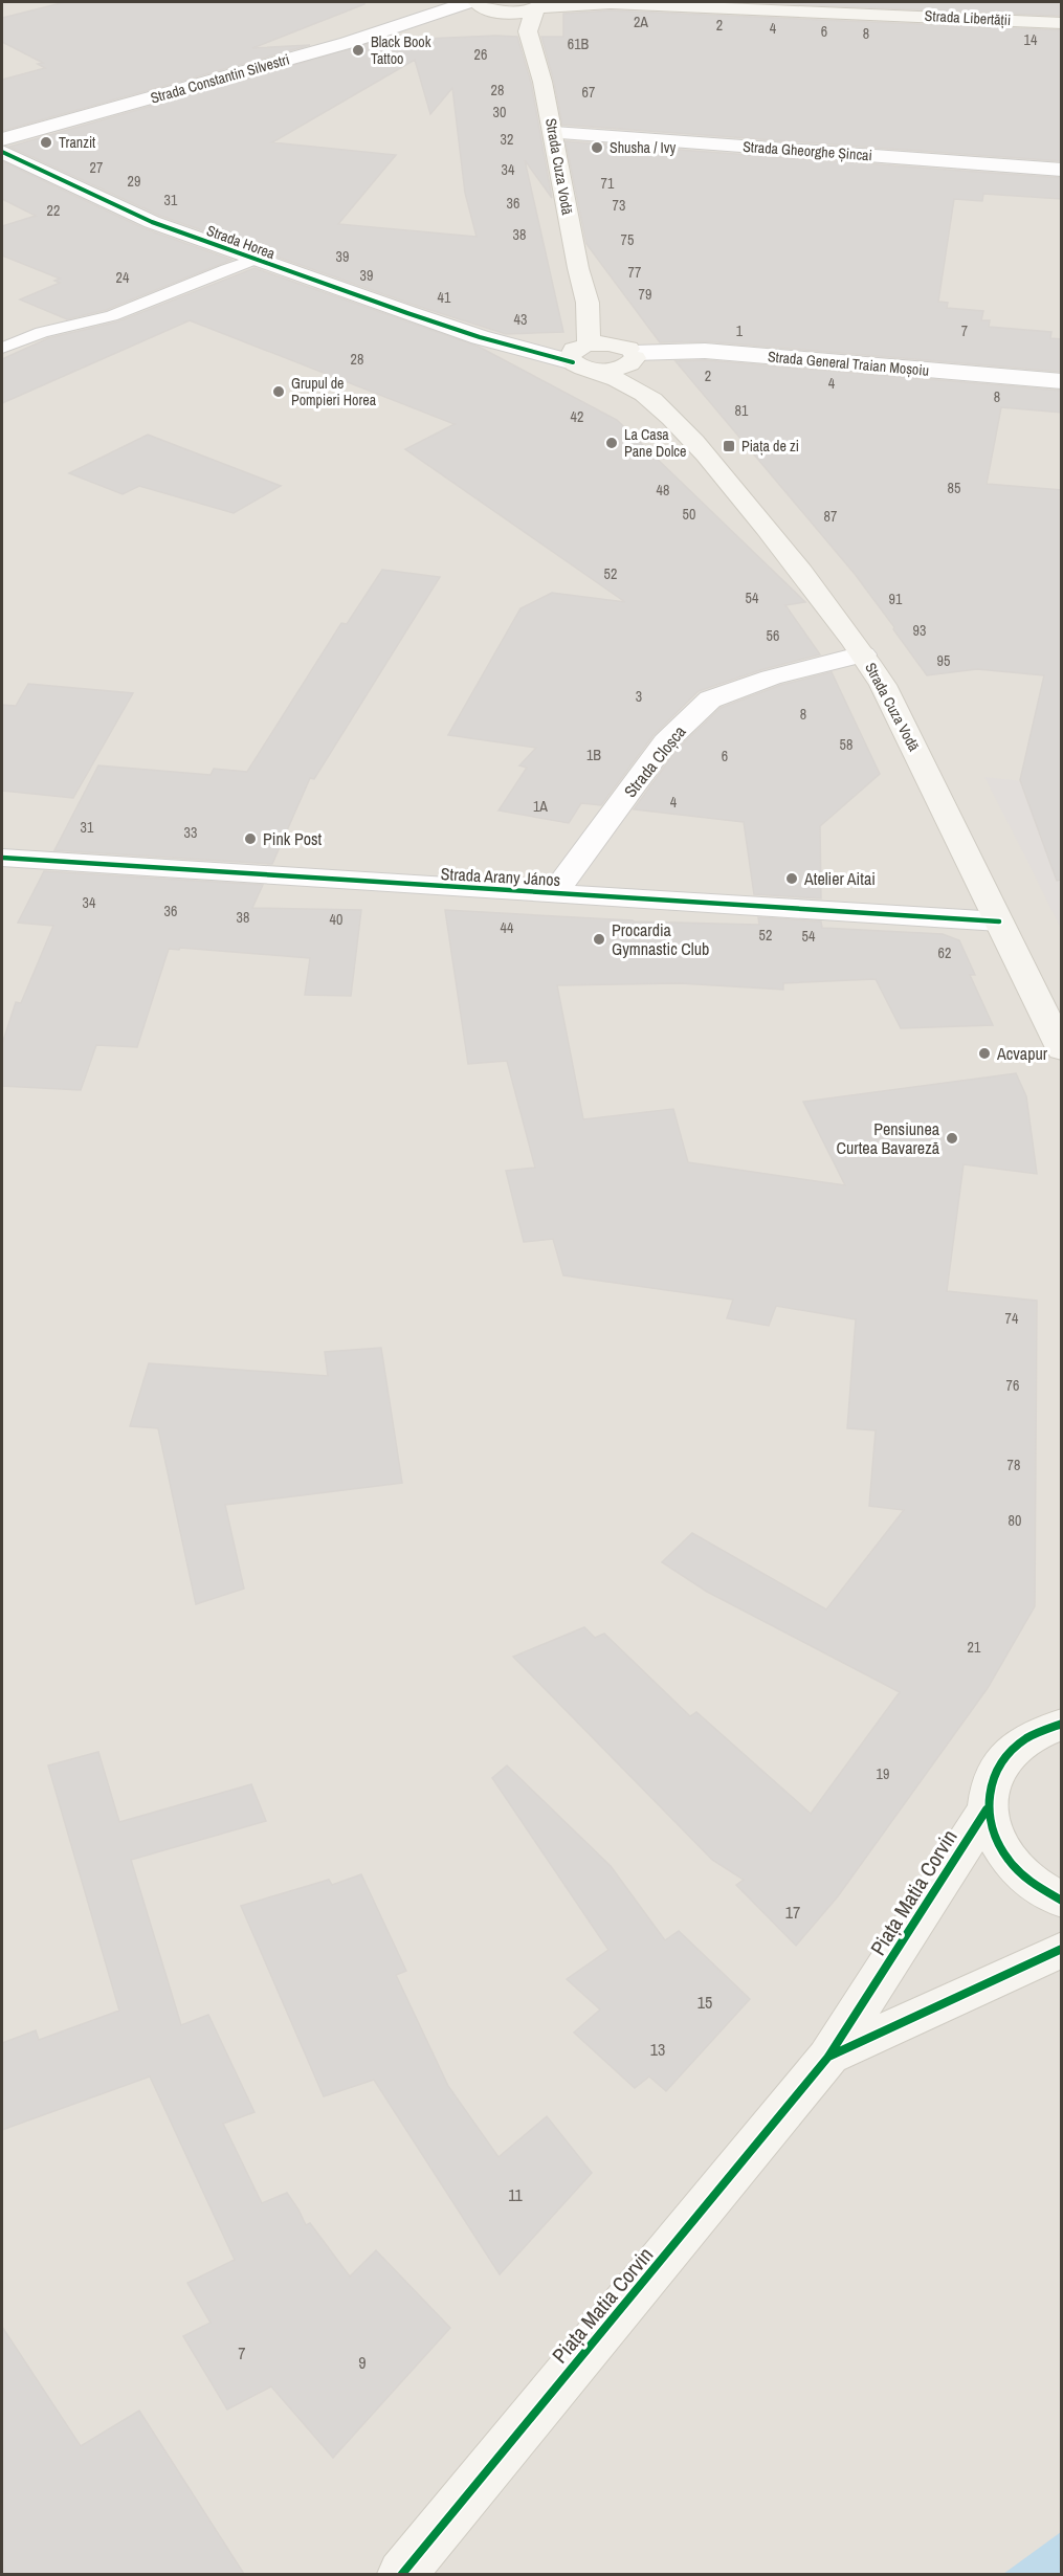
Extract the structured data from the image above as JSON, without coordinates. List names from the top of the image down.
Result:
{
  "streets": {
    "main road": ["Strada Libertății", "Strada Cuza Vodă", "Piața Matia Corvin"],
    "street": [
      "Strada Constantin Silvestri",
      "Strada Gheorghe Șincai",
      "Strada Horea",
      "Strada General Traian Moșoiu",
      "Strada Cloșca",
      "Strada Arany János"
    ]
  },
  "crossings": [
    ["Strada Libertății", "Strada Constantin Silvestri"],
    ["Strada Gheorghe Șincai", "Strada Cuza Vodă"],
    ["Strada Cuza Vodă", "Strada Horea"],
    ["Strada Cuza Vodă", "Strada General Traian Moșoiu"],
    ["Strada Cuza Vodă", "Strada Cloșca"],
    ["Strada Cuza Vodă", "Strada Arany János"],
    ["Strada Cloșca", "Strada Arany János"]
  ],
  "places": {
    "other": [
      "Black Book Tattoo",
      "Tranzit",
      "Shusha / Ivy",
      "Grupul de Pompieri Horea",
      "La Casa Pane Dolce",
      "Pink Post",
      "Atelier Aitai",
      "Procardia Gymnastic Club",
      "Acvapur",
      "Pensiunea Curtea Bavareză"
    ],
    "transit": ["Piața de zi"]
  },
  "house_numbers": [
    "2A",
    "2",
    "4",
    "6",
    "8",
    "14",
    "61B",
    "26",
    "28",
    "67",
    "30",
    "32",
    "27",
    "34",
    "29",
    "71",
    "31",
    "36",
    "73",
    "22",
    "38",
    "75",
    "39",
    "77",
    "39",
    "24",
    "79",
    "41",
    "43",
    "1",
    "7",
    "28",
    "2",
    "4",
    "8",
    "81",
    "42",
    "85",
    "48",
    "50",
    "87",
    "52",
    "54",
    "91",
    "93",
    "56",
    "95",
    "3",
    "8",
    "58",
    "1B",
    "6",
    "4",
    "1A",
    "31",
    "33",
    "34",
    "36",
    "38",
    "40",
    "44",
    "52",
    "54",
    "62",
    "74",
    "76",
    "78",
    "80",
    "21",
    "19",
    "17",
    "15",
    "13",
    "11",
    "7",
    "9"
  ]
}
